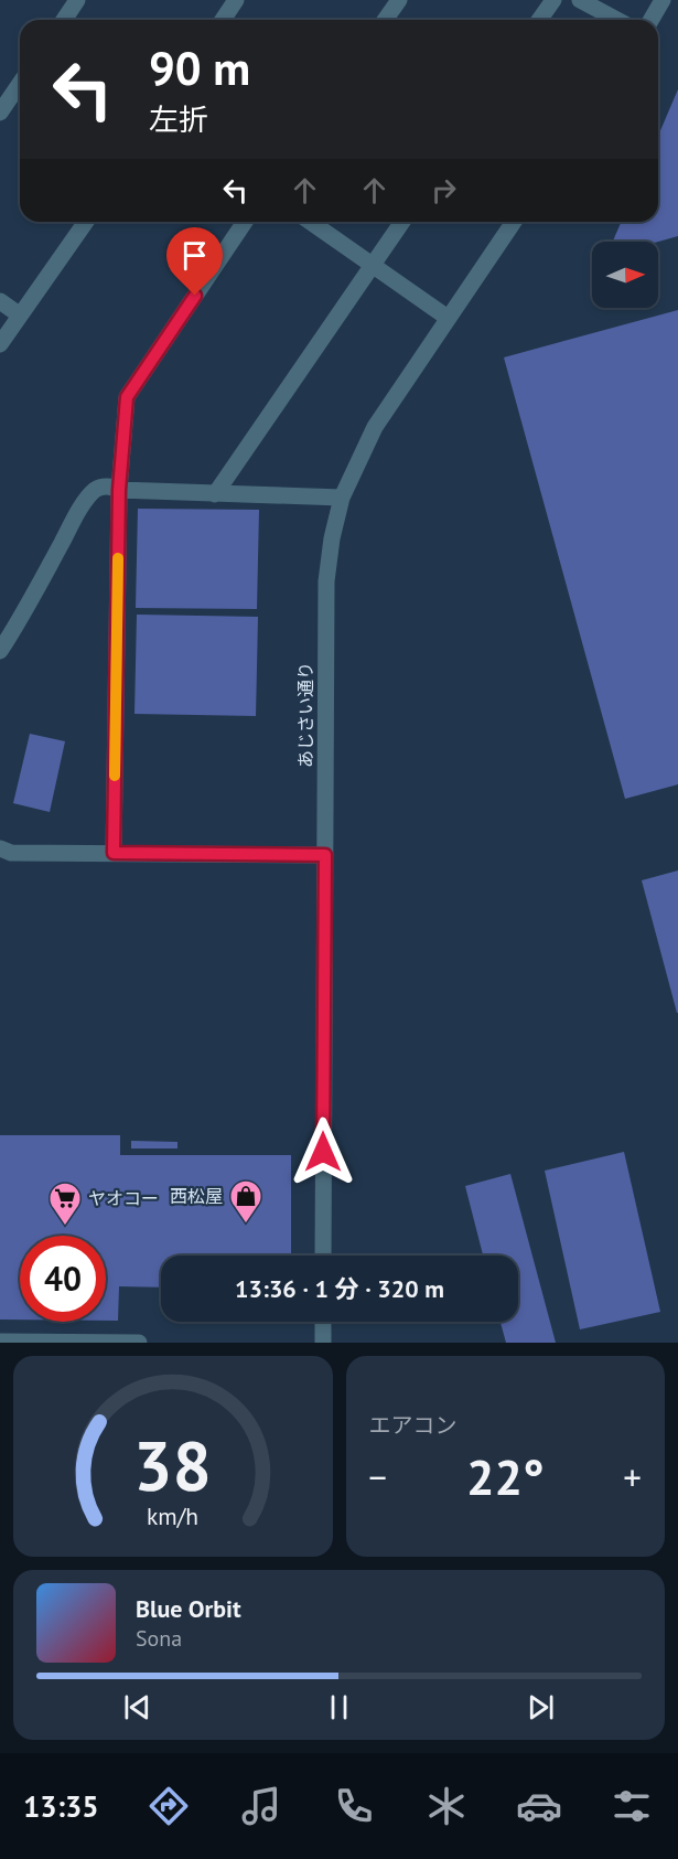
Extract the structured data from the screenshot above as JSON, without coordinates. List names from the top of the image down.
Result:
{
  "streets": {
    "street": ["あじさい通り"]
  },
  "places": {
    "shop": ["西松屋"],
    "supermarket": ["ヤオコー"]
  },
  "north": "right",
  "page": {
    "turn": ["90 m", "左折"],
    "limit": "40",
    "trip": "13:36 · 1 分 · 320 m",
    "tile": "エアコン",
    "heat": ["−", "22°", "+"],
    "song": ["Blue Orbit", "Sona"],
    "tabs": "13:35",
    "gauge": ["38", "km/h"]
  }
}
